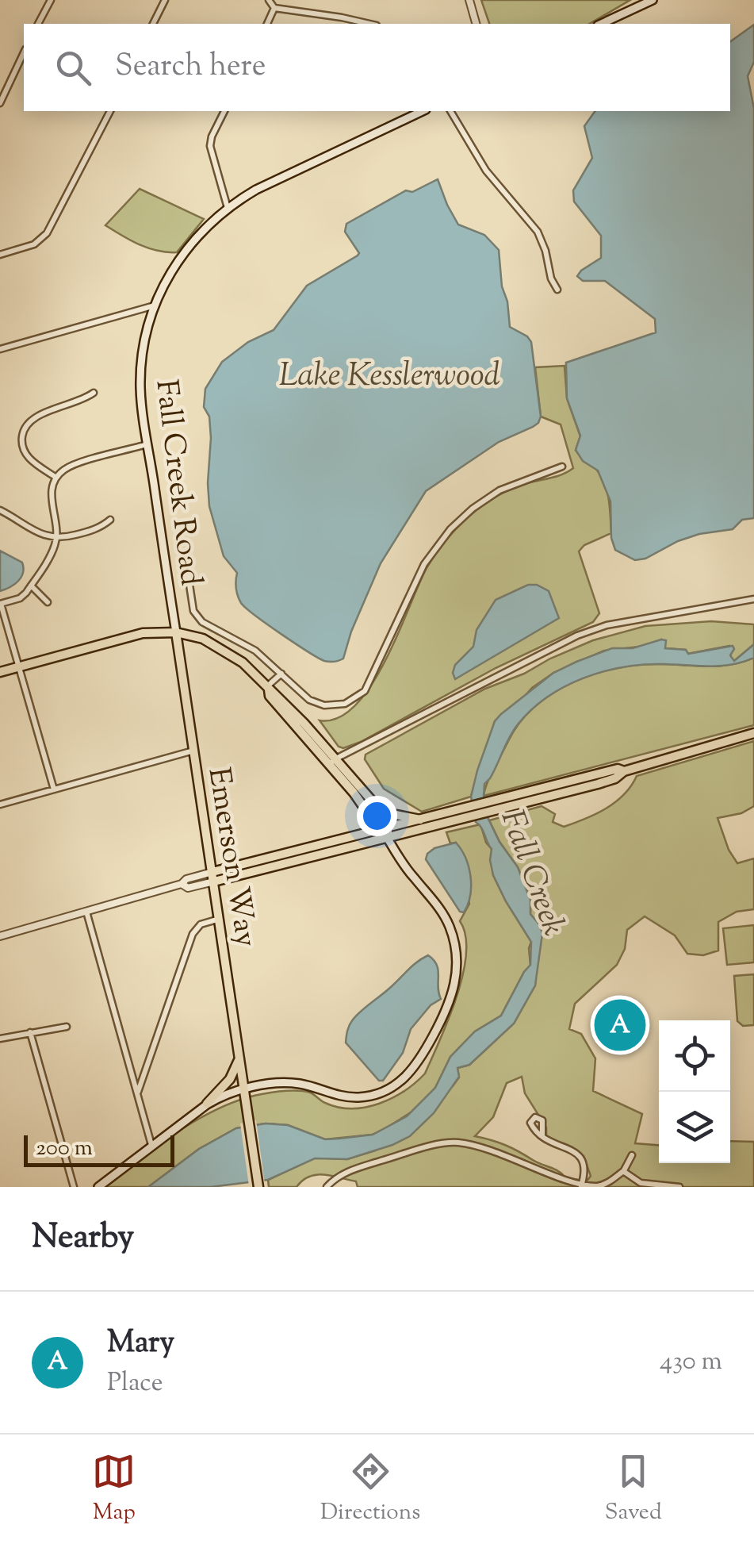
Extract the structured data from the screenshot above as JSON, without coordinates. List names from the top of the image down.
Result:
{
  "streets": {
    "main road": ["Fall Creek Road", "Emerson Way"]
  },
  "crossings": [
    ["Fall Creek Road", "Emerson Way"]
  ],
  "water": ["Lake Kesslerwood", "Fall Creek"],
  "scale_bar": "200 m",
  "page": {
    "search": "Search here",
    "pins": "A",
    "scale": "200 m",
    "heading": "Nearby",
    "list": [
      {
        "mark": "A",
        "name": "Mary",
        "note": "Place",
        "value": "430 m"
      }
    ],
    "nav": ["Map", "Directions", "Saved"]
  }
}
